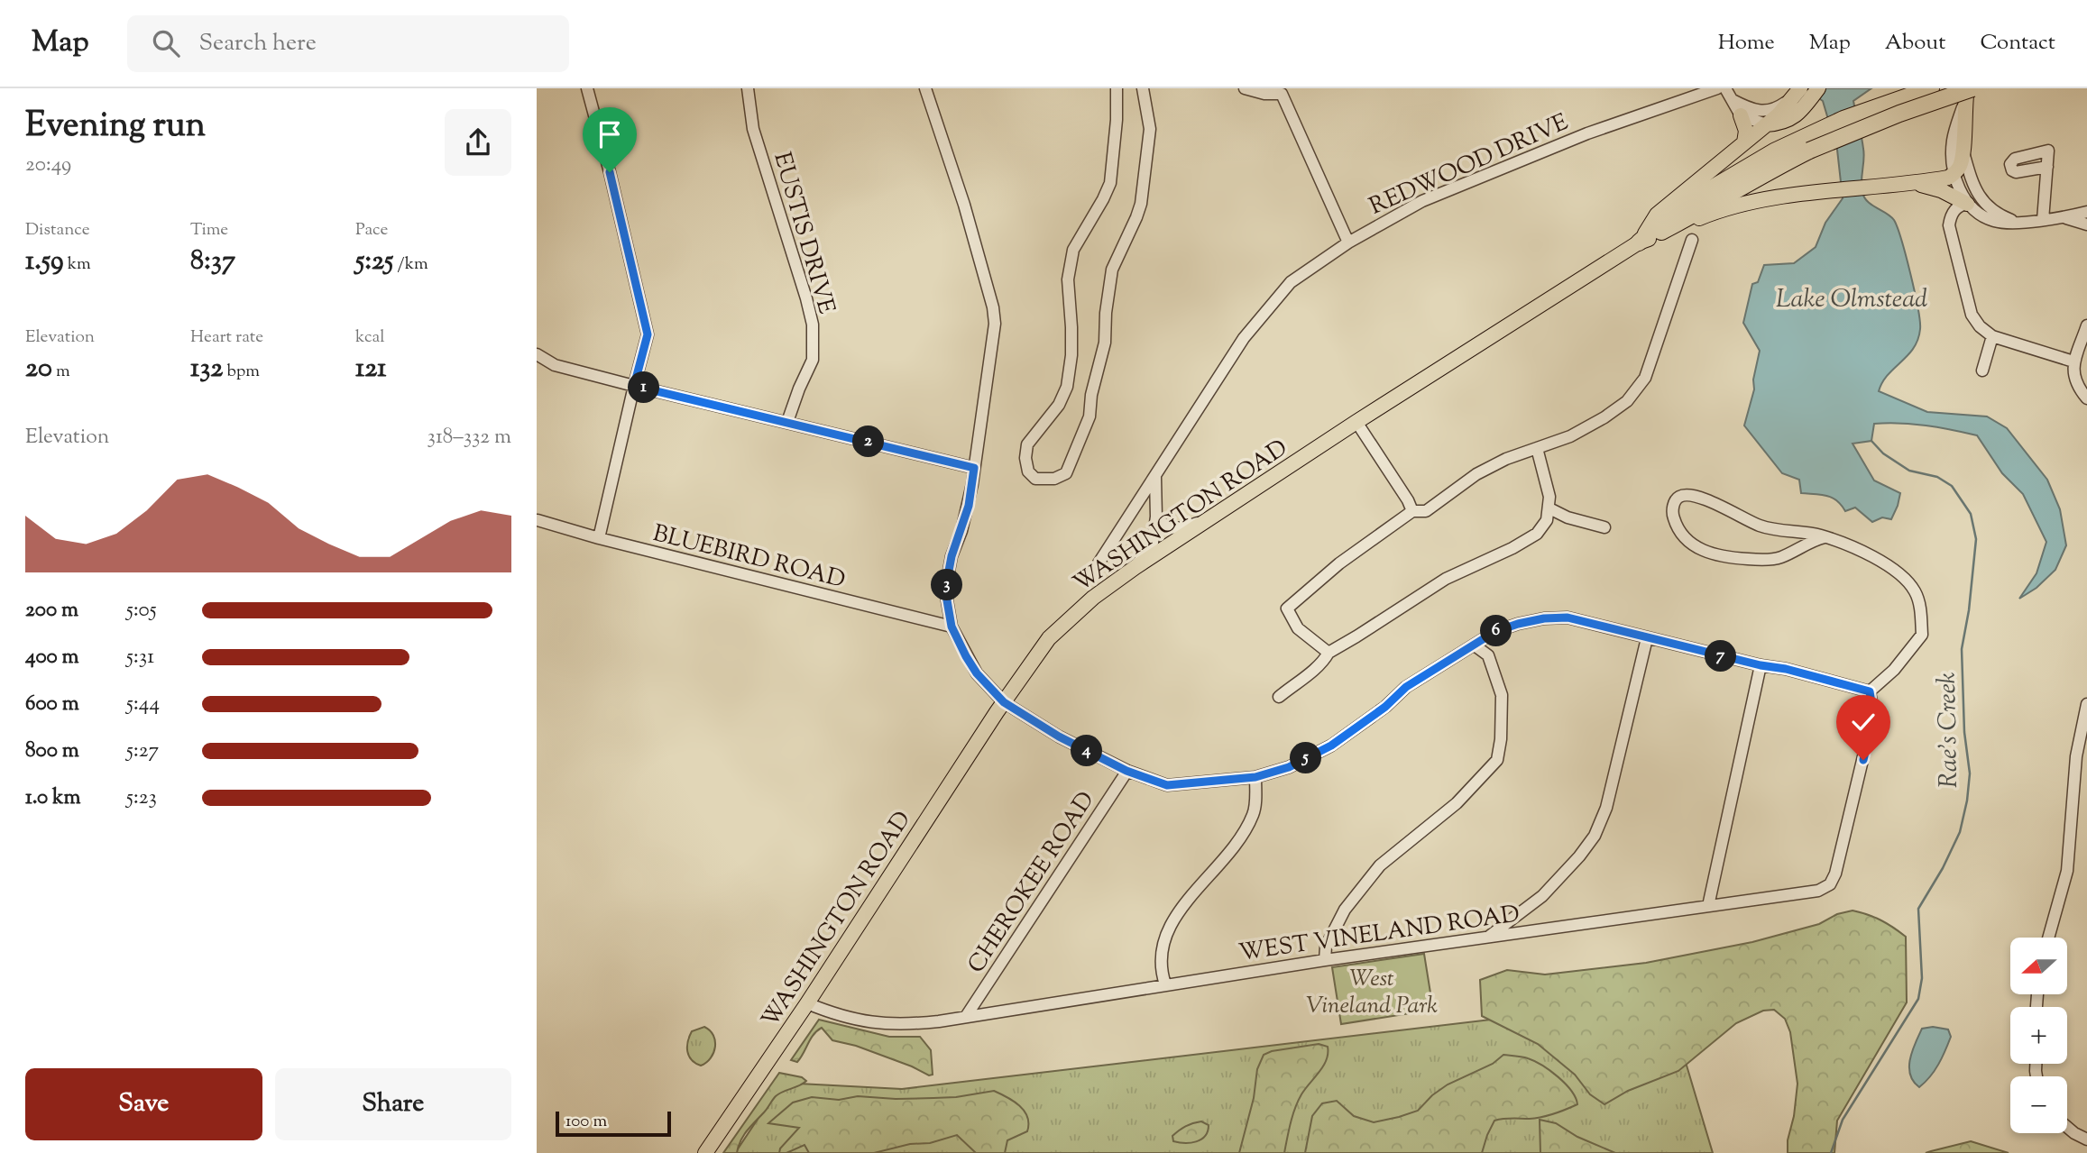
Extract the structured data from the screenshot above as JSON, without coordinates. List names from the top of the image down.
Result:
{
  "streets": {
    "main road": ["WASHINGTON ROAD"],
    "street": [
      "REDWOOD DRIVE",
      "EUSTIS DRIVE",
      "BLUEBIRD ROAD",
      "CHEROKEE ROAD",
      "WEST VINELAND ROAD"
    ]
  },
  "crossings": [
    ["WASHINGTON ROAD", "WEST VINELAND ROAD"],
    ["CHEROKEE ROAD", "WEST VINELAND ROAD"]
  ],
  "water": ["Lake Olmstead", "Rae's Creek"],
  "parks": ["West Vineland Park"],
  "scale_bar": "100 m",
  "north": "left",
  "page": {
    "header": "Map",
    "search": "Search here",
    "nav": [
      "Home",
      "Map",
      "About",
      "Contact"
    ],
    "heading": ["Evening run", "20:49"],
    "stats": [
      ["Distance", "1.59 km"],
      ["Time", "8:37"],
      ["Pace", "5:25 /km"],
      ["Elevation", "20 m"],
      ["Heart rate", "132 bpm"],
      ["kcal", "121"]
    ],
    "pins": [
      "1",
      "2",
      "3",
      "6",
      "7",
      "4",
      "5"
    ],
    "chart": ["Elevation", "318–332 m"],
    "list": [
      {
        "name": "200 m",
        "note": "5:05"
      },
      {
        "name": "400 m",
        "note": "5:31"
      },
      {
        "name": "600 m",
        "note": "5:44"
      },
      {
        "name": "800 m",
        "note": "5:27"
      },
      {
        "name": "1.0 km",
        "note": "5:23"
      }
    ],
    "map_buttons": ["+", "−"],
    "buttons": ["Save", "Share"],
    "scale": "100 m"
  }
}
